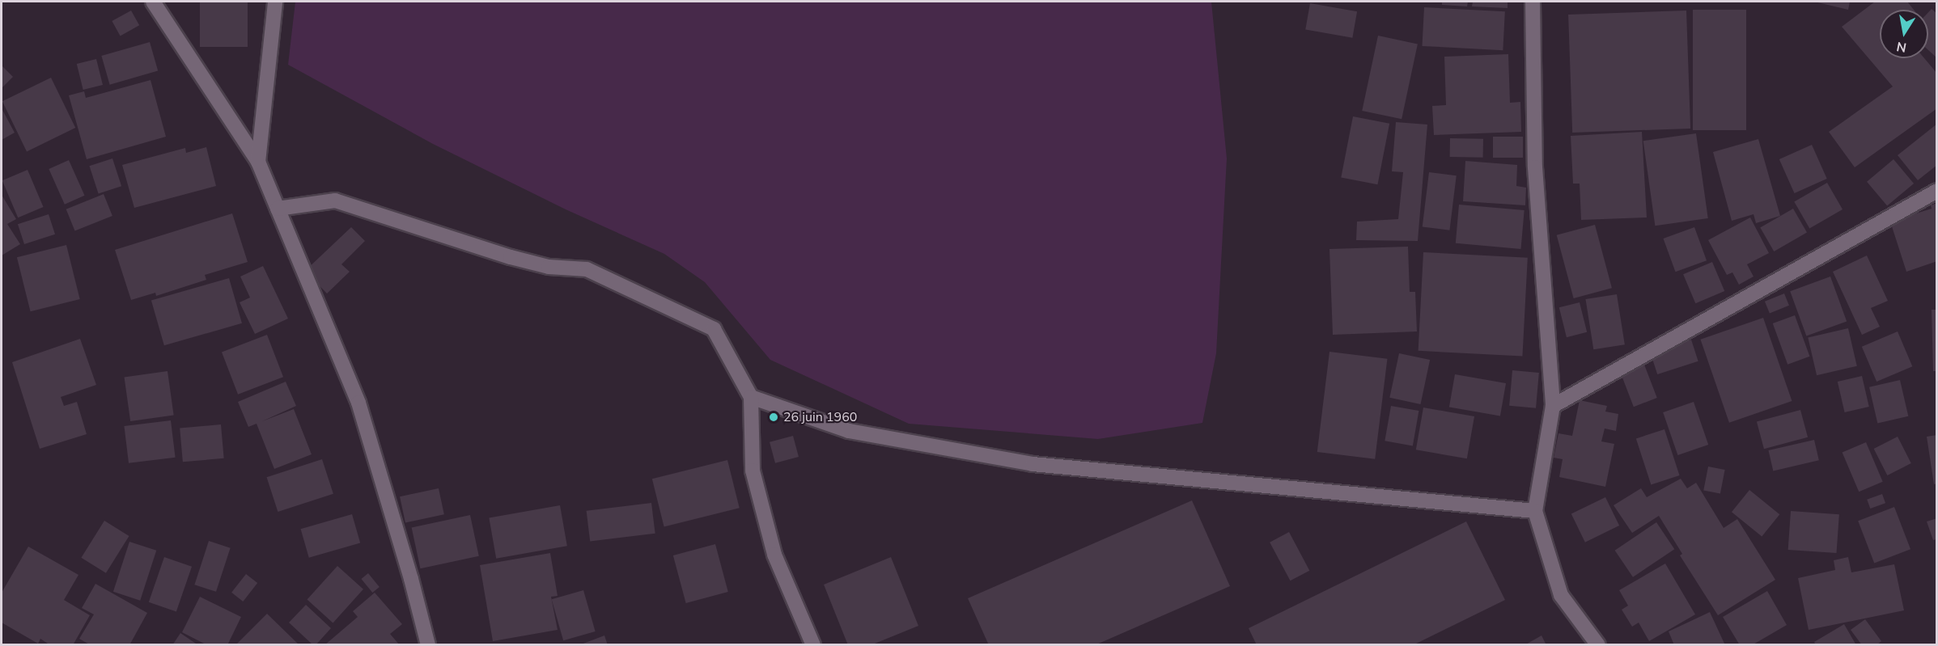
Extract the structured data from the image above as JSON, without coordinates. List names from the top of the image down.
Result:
{
  "places": ["26 juin 1960"],
  "north": "bottom"
}
